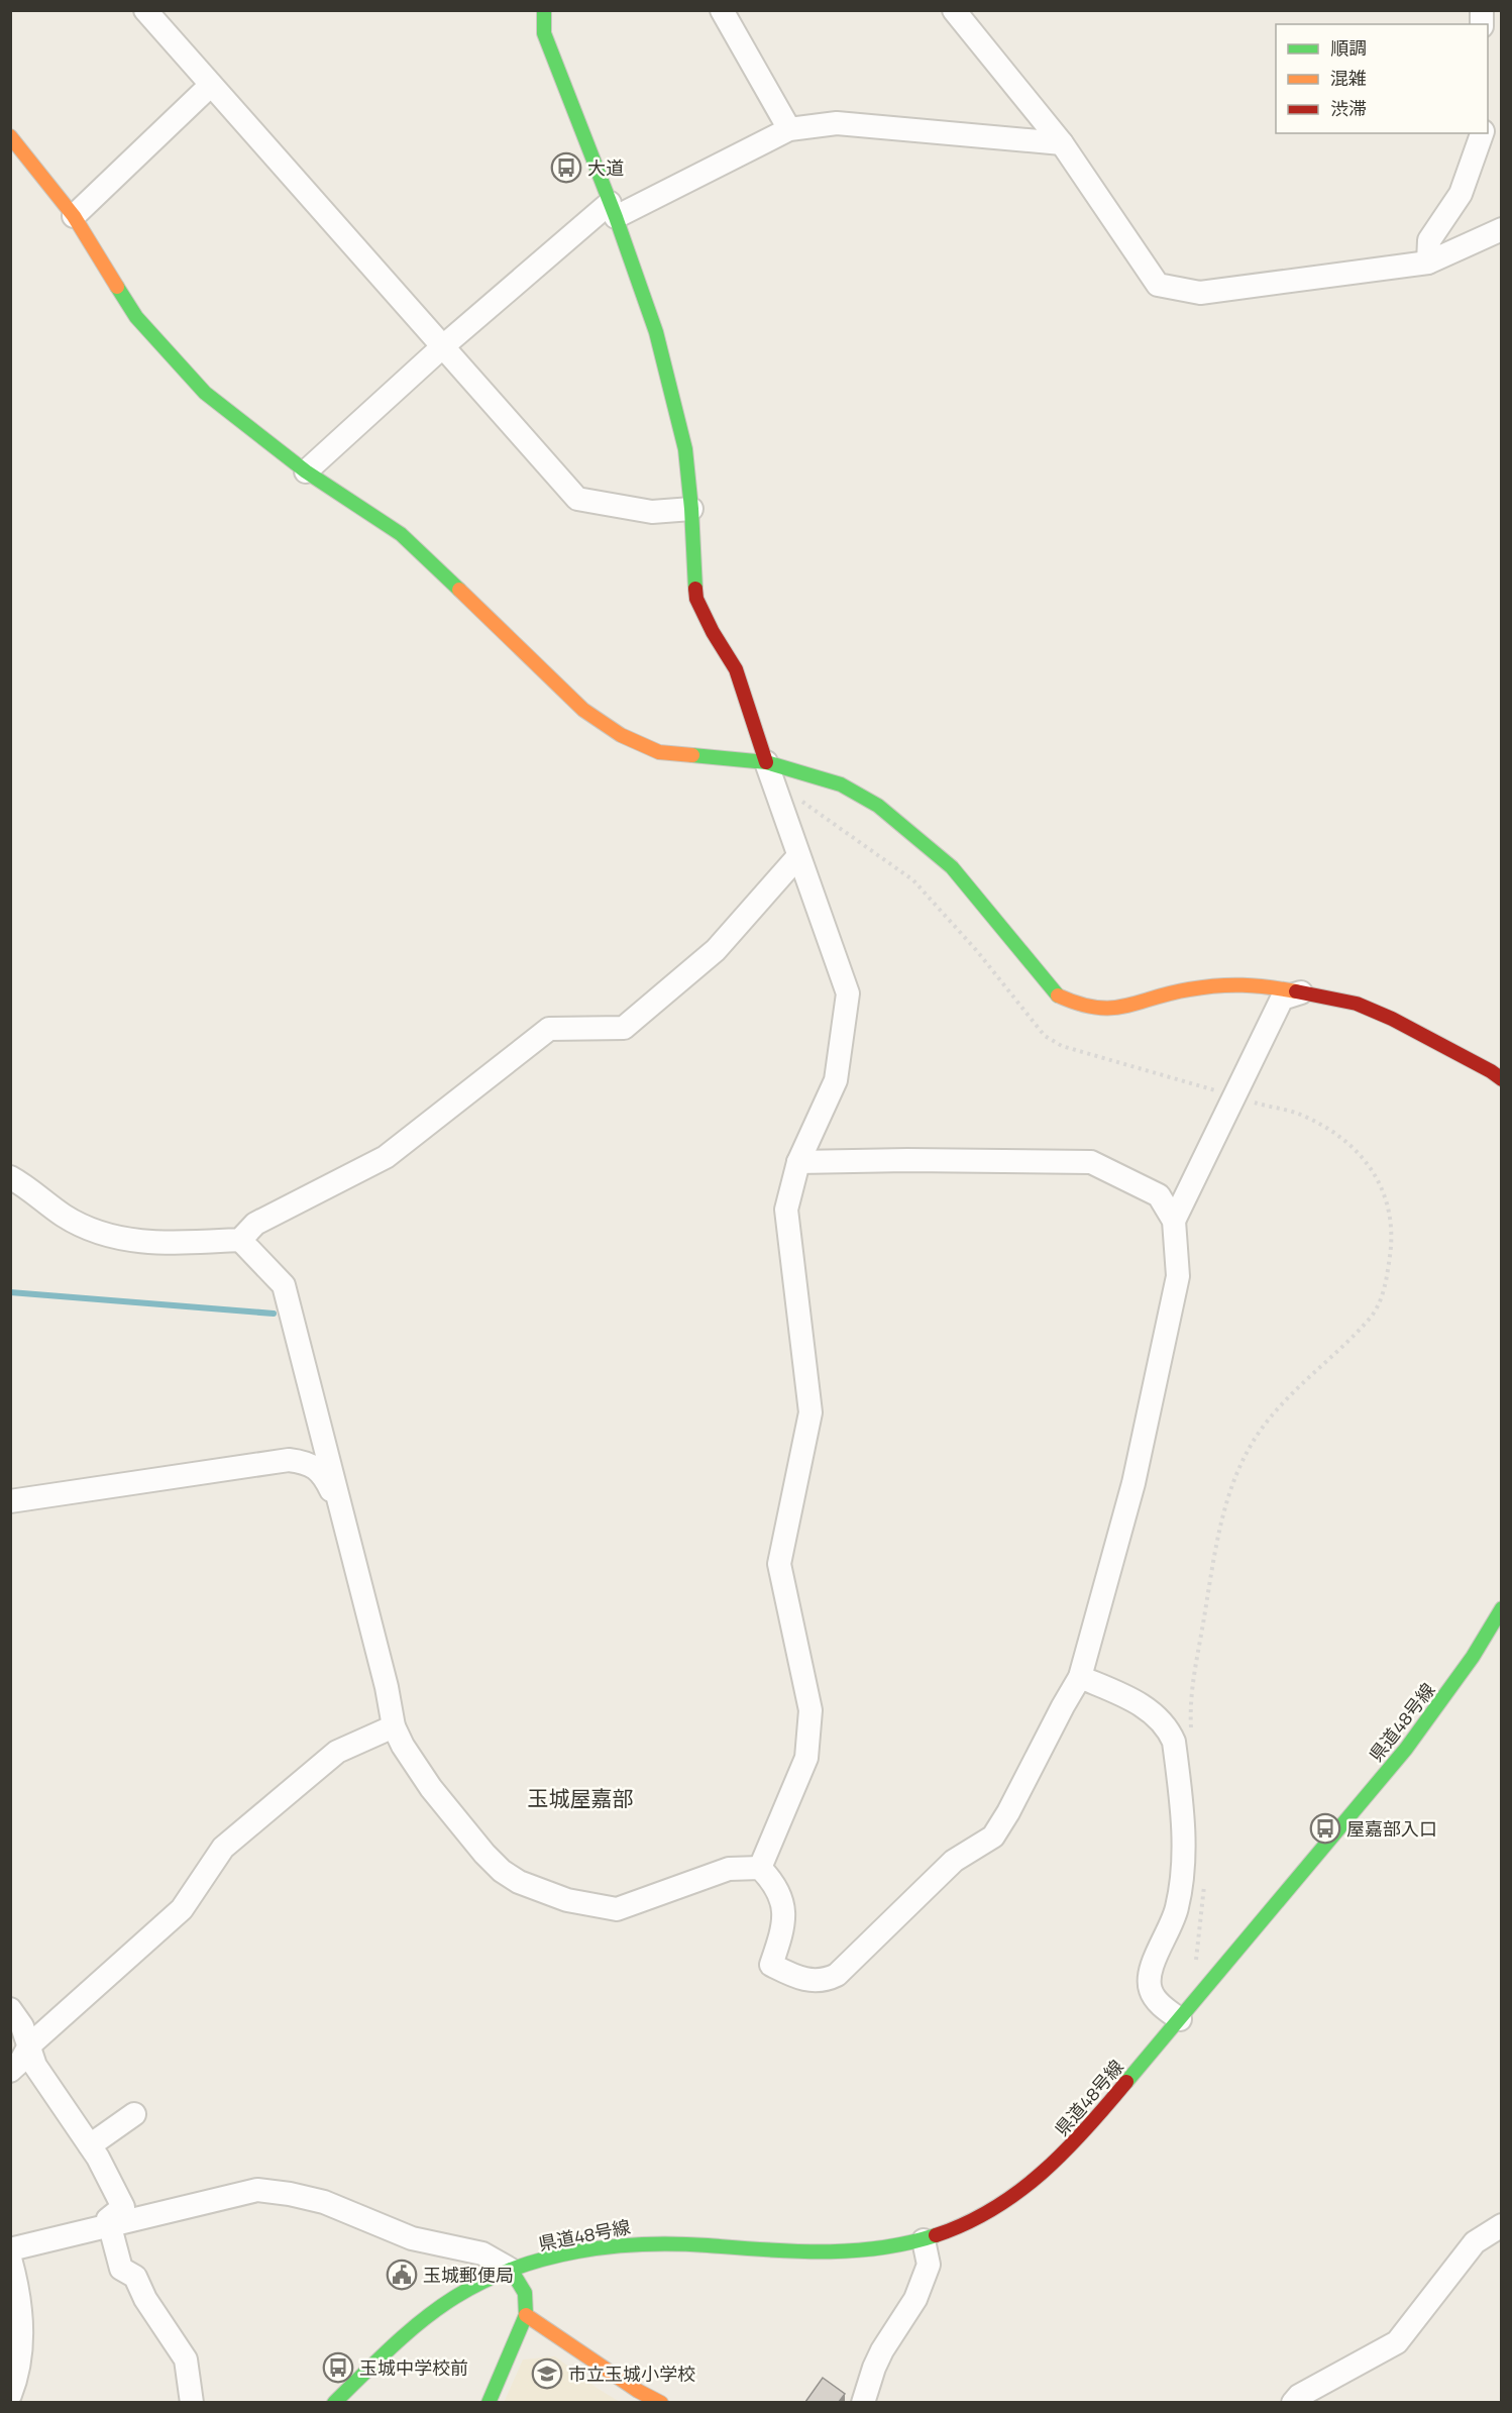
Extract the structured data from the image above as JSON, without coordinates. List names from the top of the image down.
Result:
{
  "streets": {
    "street": ["県道48号線"]
  },
  "districts": ["玉城屋嘉部"],
  "places": {
    "bus stop": ["大道", "屋嘉部入口", "玉城中学校前"],
    "public building": ["玉城郵便局"],
    "school or university": ["市立玉城小学校"]
  },
  "legend": ["順調", "混雑", "渋滞"]
}
